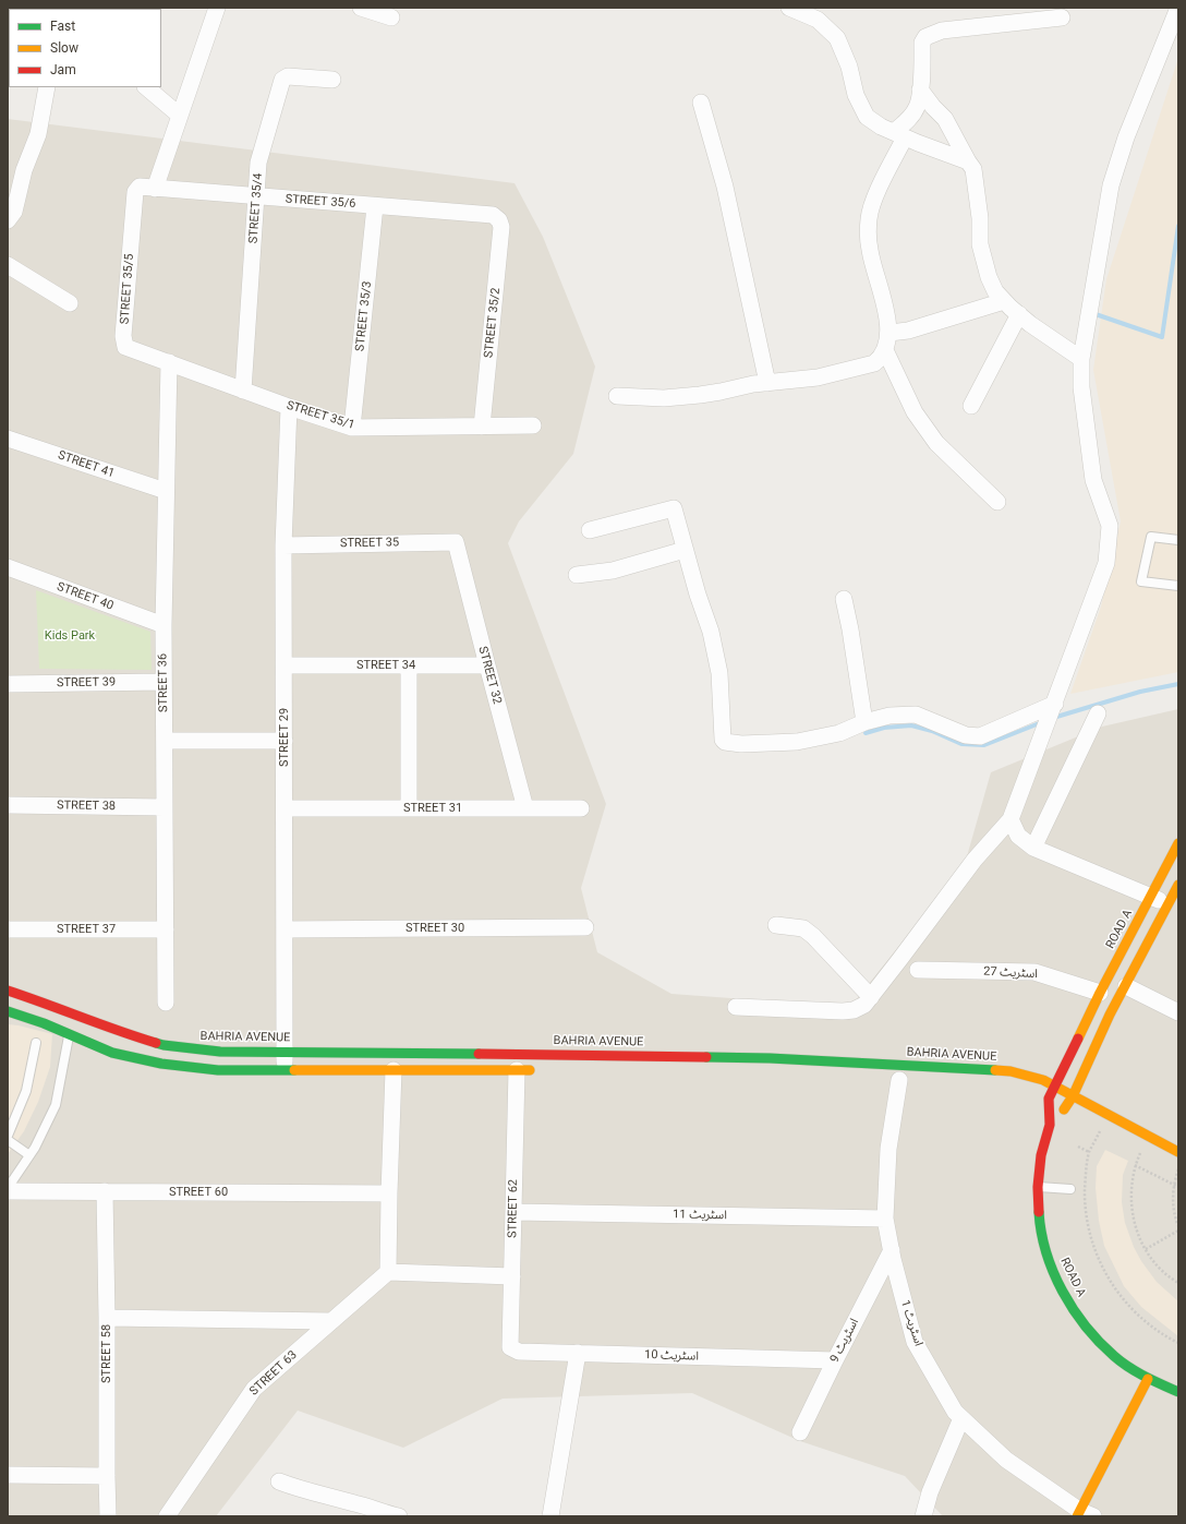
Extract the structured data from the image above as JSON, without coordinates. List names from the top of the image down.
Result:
{
  "streets": {
    "street": [
      "STREET 35/6",
      "STREET 35/4",
      "STREET 35/5",
      "STREET 35/3",
      "STREET 35/2",
      "STREET 35/1",
      "STREET 41",
      "STREET 35",
      "STREET 40",
      "STREET 34",
      "STREET 32",
      "STREET 39",
      "STREET 36",
      "STREET 29",
      "STREET 38",
      "STREET 31",
      "STREET 30",
      "STREET 37",
      "ROAD A",
      "اسٹریٹ 27",
      "BAHRIA AVENUE",
      "STREET 60",
      "STREET 62",
      "اسٹریٹ 11",
      "اسٹریٹ 1",
      "اسٹریٹ 9",
      "STREET 58",
      "اسٹریٹ 10",
      "STREET 63"
    ]
  },
  "crossings": [
    ["STREET 35/6", "STREET 35/4"],
    ["STREET 35/6", "STREET 35/5"],
    ["STREET 35/6", "STREET 35/3"],
    ["STREET 35/6", "STREET 35/2"],
    ["STREET 35/4", "STREET 35/1"],
    ["STREET 35/5", "STREET 35/1"],
    ["STREET 35/5", "STREET 36"],
    ["STREET 35/3", "STREET 35/1"],
    ["STREET 35/2", "STREET 35/1"],
    ["STREET 35/1", "STREET 36"],
    ["STREET 35/1", "STREET 29"],
    ["STREET 41", "STREET 36"],
    ["STREET 35", "STREET 32"],
    ["STREET 35", "STREET 29"],
    ["STREET 40", "STREET 36"],
    ["STREET 34", "STREET 32"],
    ["STREET 34", "STREET 29"],
    ["STREET 32", "STREET 31"],
    ["STREET 39", "STREET 36"],
    ["STREET 36", "STREET 38"],
    ["STREET 36", "STREET 37"],
    ["STREET 29", "STREET 31"],
    ["STREET 29", "STREET 30"],
    ["STREET 29", "BAHRIA AVENUE"],
    ["ROAD A", "اسٹریٹ 27"],
    ["ROAD A", "BAHRIA AVENUE"],
    ["STREET 60", "STREET 58"],
    ["STREET 62", "اسٹریٹ 11"],
    ["STREET 62", "اسٹریٹ 10"],
    ["اسٹریٹ 11", "اسٹریٹ 1"],
    ["اسٹریٹ 1", "اسٹریٹ 9"],
    ["اسٹریٹ 9", "اسٹریٹ 10"]
  ],
  "parks": ["Kids Park"],
  "legend": ["Fast", "Slow", "Jam"]
}
